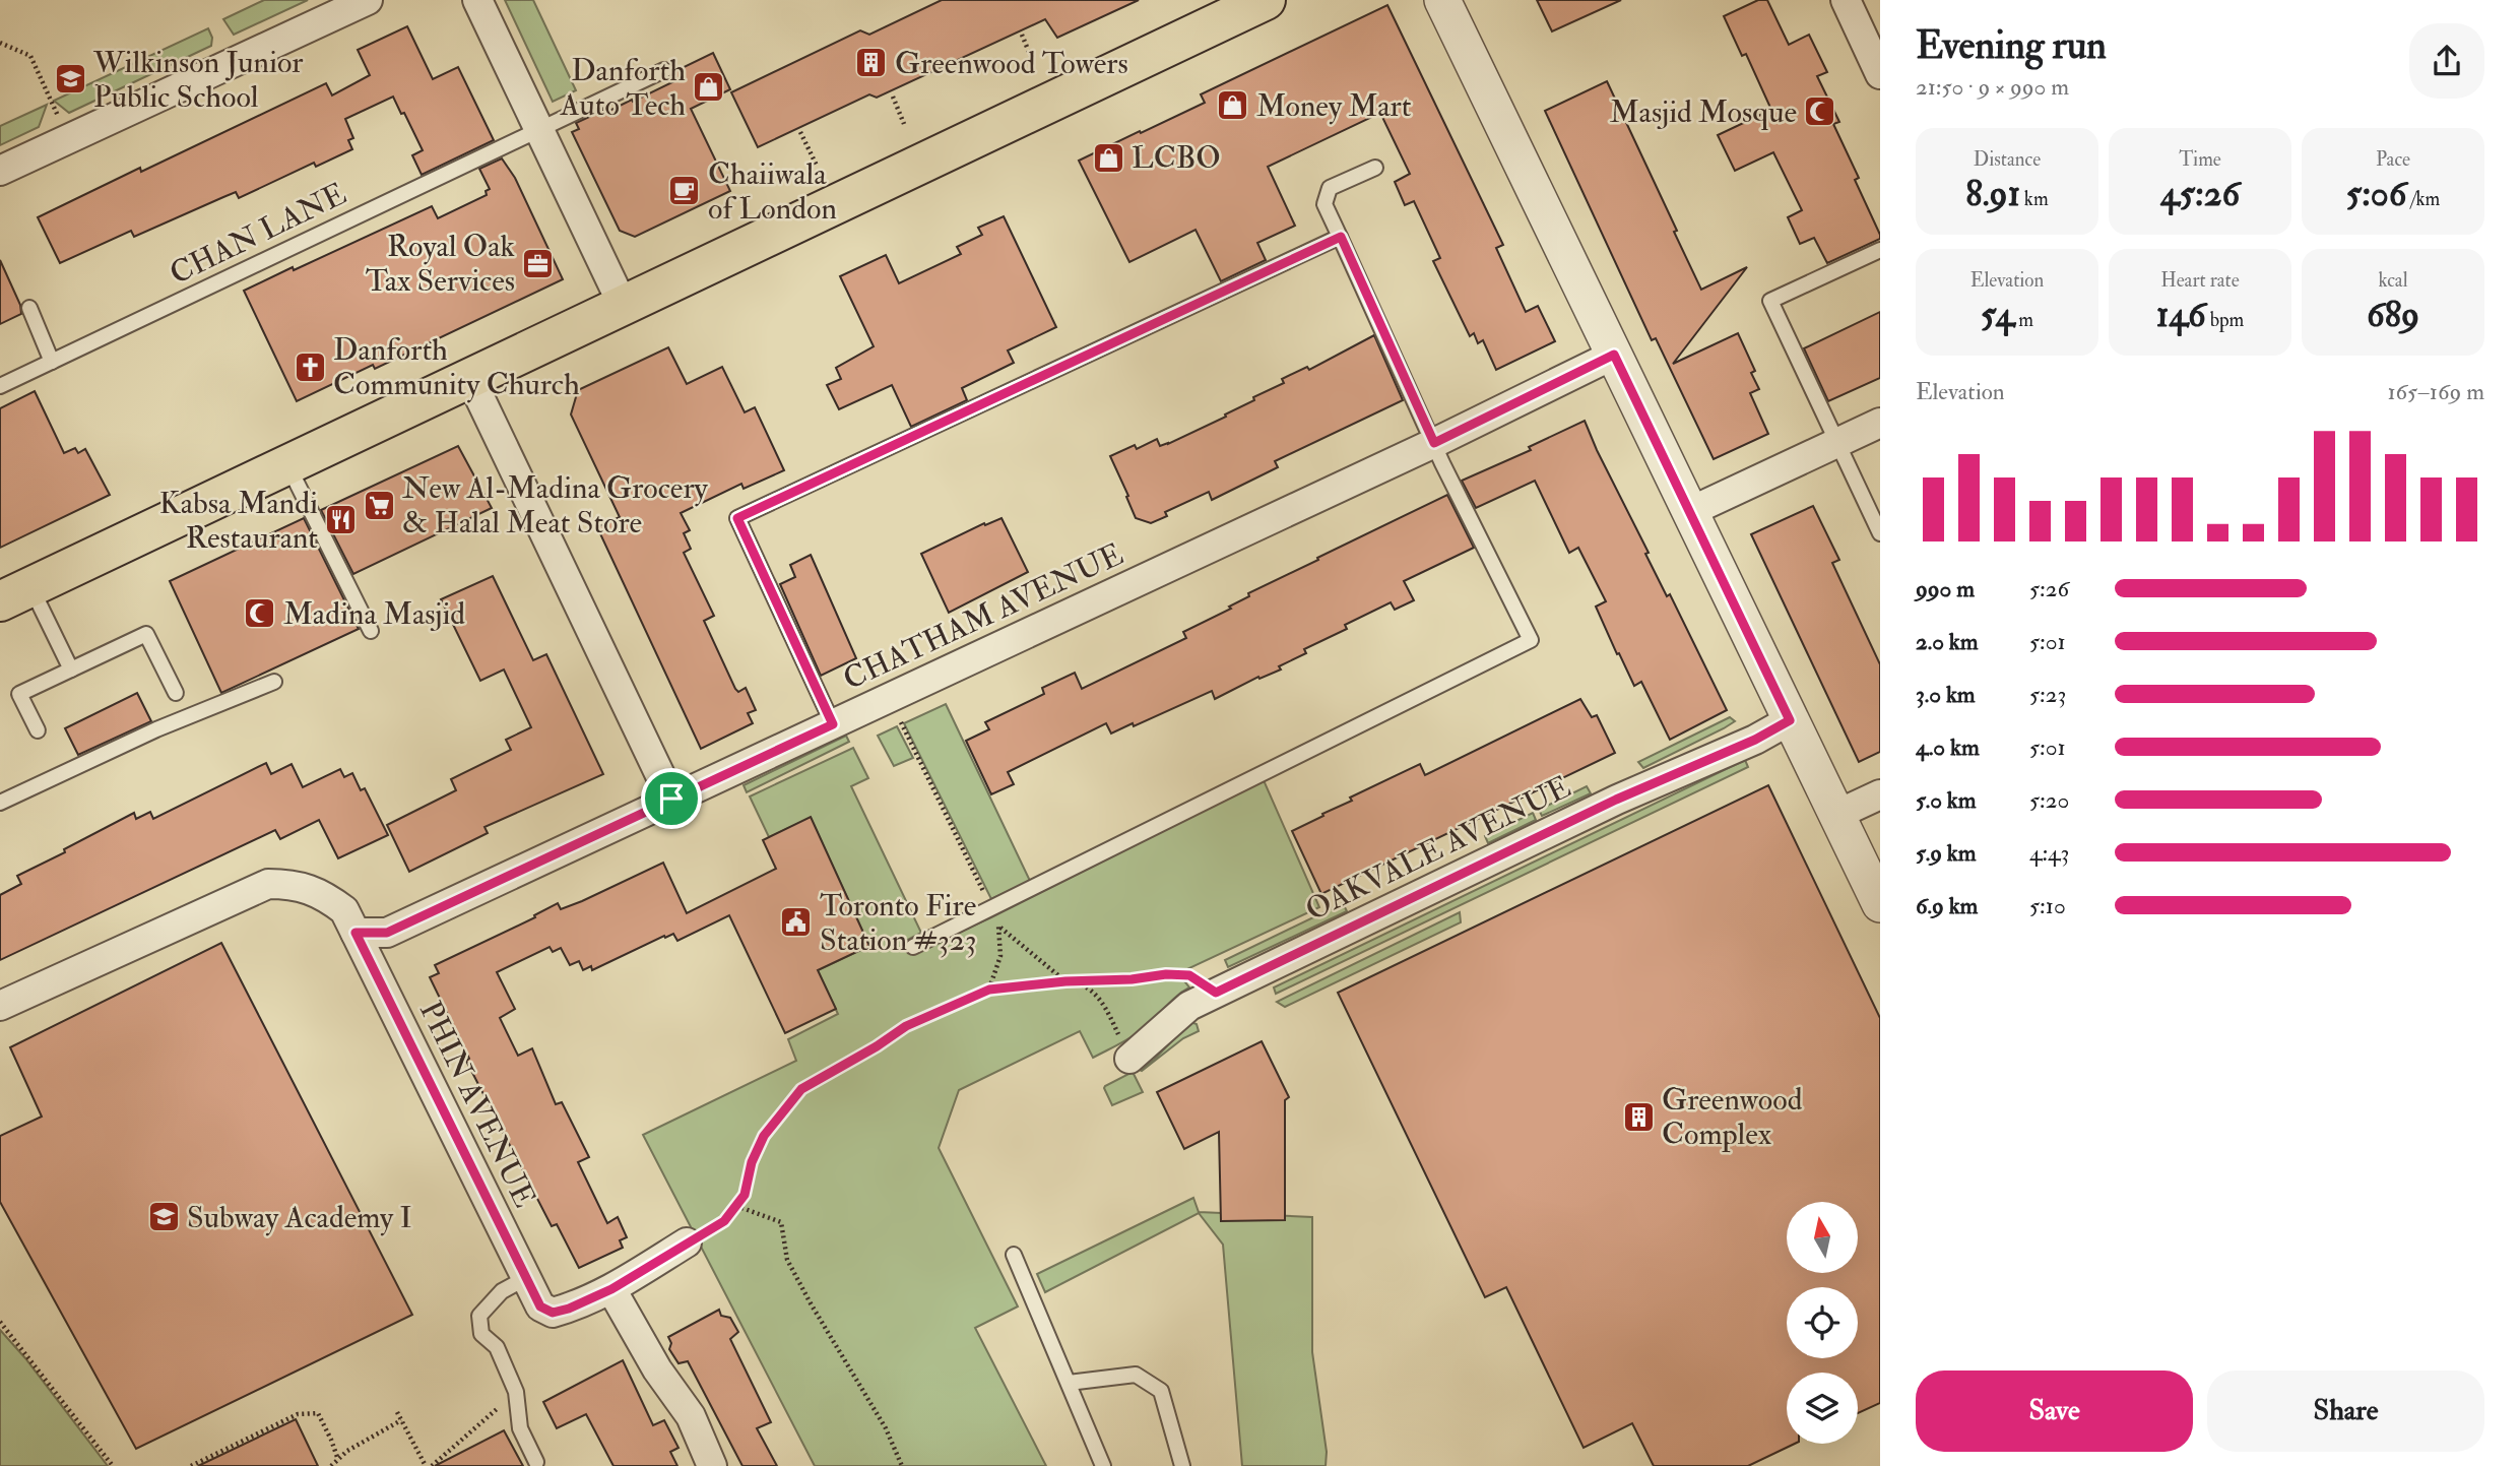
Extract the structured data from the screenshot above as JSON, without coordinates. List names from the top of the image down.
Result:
{
  "streets": {
    "street": ["CHATHAM AVENUE", "OAKVALE AVENUE", "PHIN AVENUE"],
    "lane": ["CHAN LANE"]
  },
  "crossings": [
    ["CHATHAM AVENUE", "PHIN AVENUE"]
  ],
  "places": {
    "building": ["Greenwood Towers", "Greenwood Complex"],
    "school or university": ["Wilkinson Junior Public School", "Subway Academy I"],
    "shop": ["Danforth Auto Tech", "Money Mart", "LCBO"],
    "mosque": ["Masjid Mosque", "Madina Masjid"],
    "cafe": ["Chaiiwala of London"],
    "office": ["Royal Oak Tax Services"],
    "church": ["Danforth Community Church"],
    "supermarket": ["New Al-Madina Grocery & Halal Meat Store"],
    "restaurant": ["Kabsa Mandi Restaurant"],
    "public building": ["Toronto Fire Station #323"]
  },
  "north": "top",
  "page": {
    "heading": ["Evening run", "21:50 · 9 × 990 m"],
    "stats": [
      ["Distance", "8.91 km"],
      ["Time", "45:26"],
      ["Pace", "5:06 /km"],
      ["Elevation", "54 m"],
      ["Heart rate", "146 bpm"],
      ["kcal", "689"]
    ],
    "chart": ["Elevation", "165–169 m"],
    "list": [
      {
        "name": "990 m",
        "note": "5:26"
      },
      {
        "name": "2.0 km",
        "note": "5:01"
      },
      {
        "name": "3.0 km",
        "note": "5:23"
      },
      {
        "name": "4.0 km",
        "note": "5:01"
      },
      {
        "name": "5.0 km",
        "note": "5:20"
      },
      {
        "name": "5.9 km",
        "note": "4:43"
      },
      {
        "name": "6.9 km",
        "note": "5:10"
      }
    ],
    "buttons": ["Save", "Share"]
  }
}
